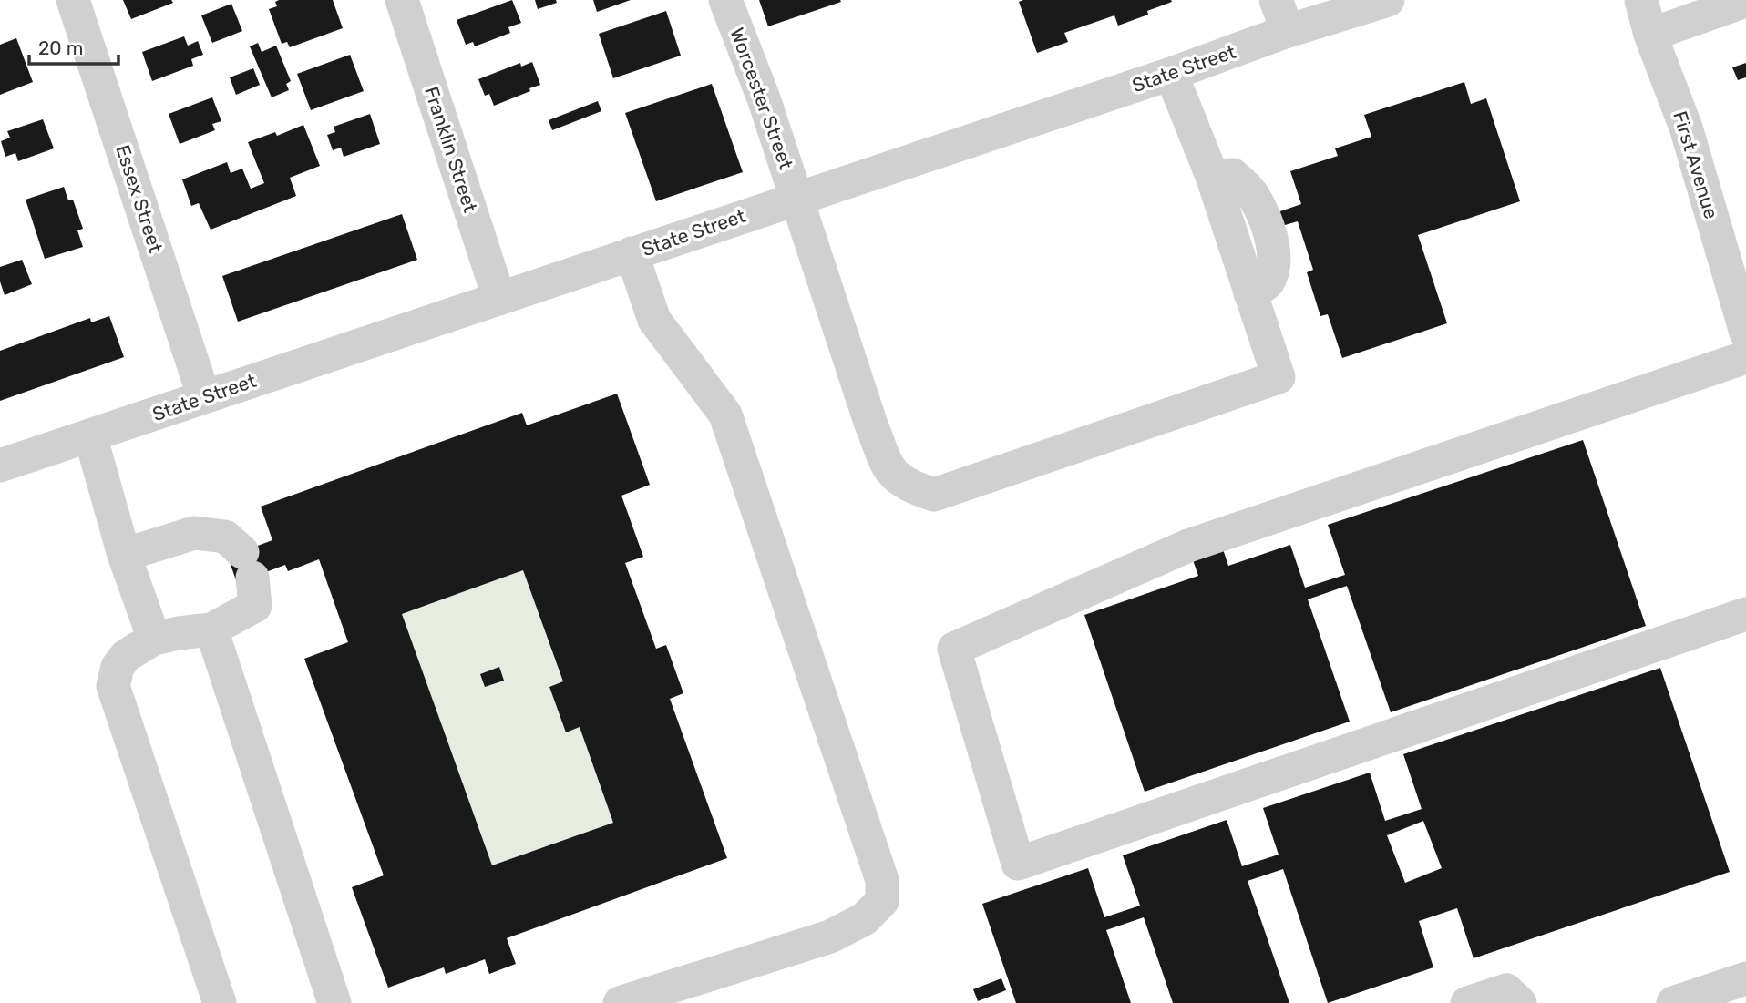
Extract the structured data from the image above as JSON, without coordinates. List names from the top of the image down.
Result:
{
  "streets": {
    "street": [
      "State Street",
      "Worcester Street",
      "Franklin Street",
      "First Avenue",
      "Essex Street"
    ]
  },
  "crossings": [
    ["State Street", "Worcester Street"],
    ["State Street", "Franklin Street"],
    ["State Street", "Essex Street"]
  ],
  "scale_bar": "20 m"
}
